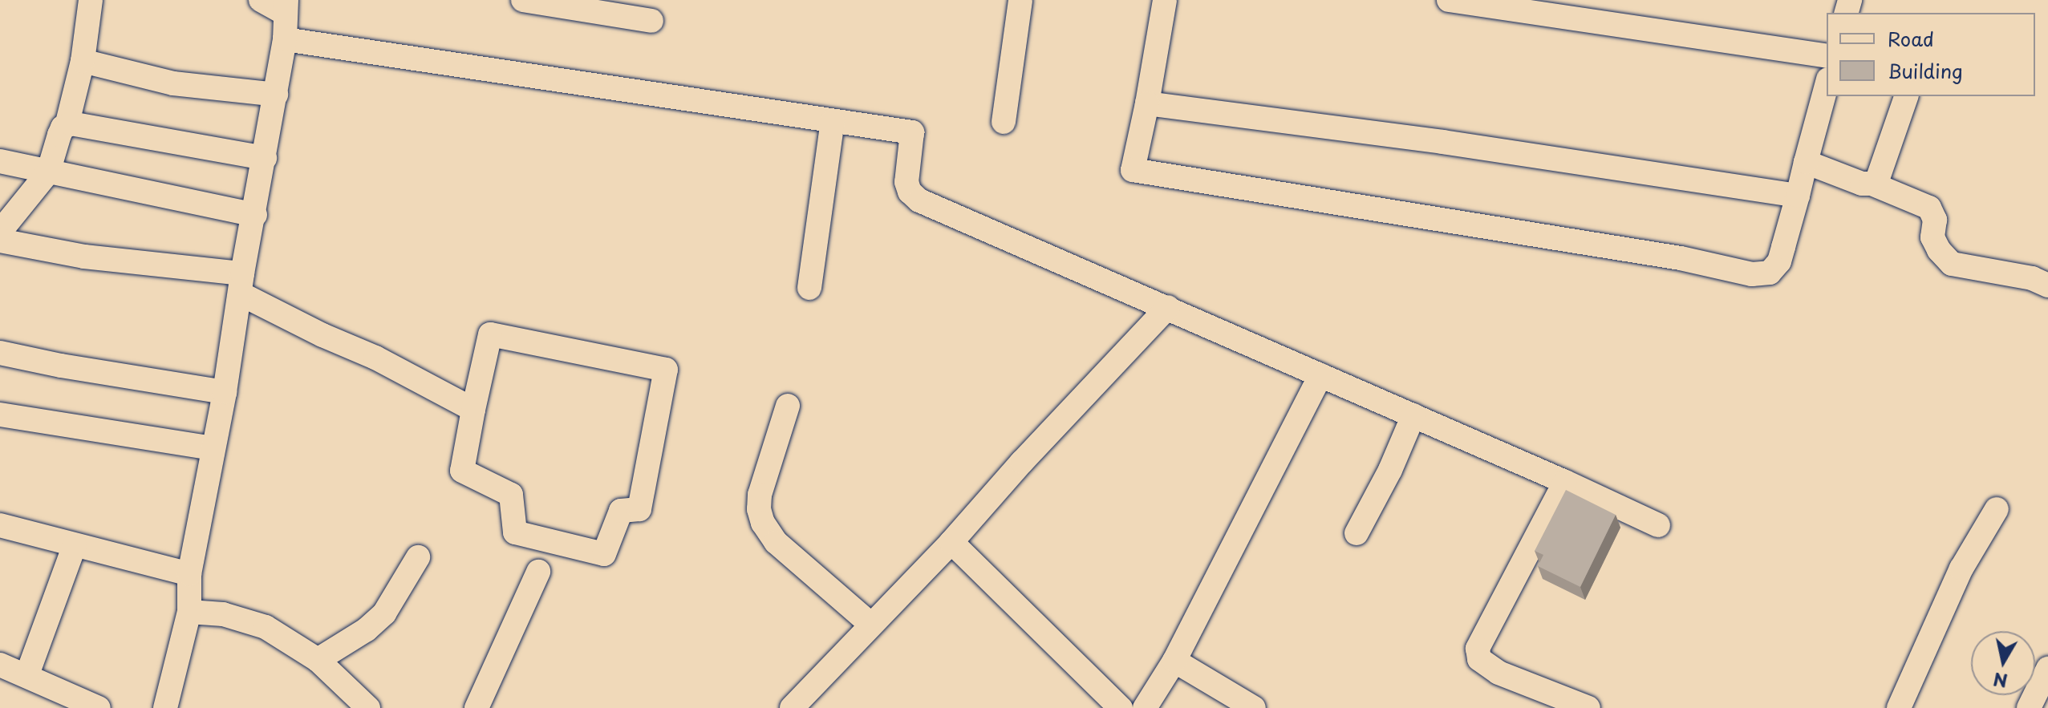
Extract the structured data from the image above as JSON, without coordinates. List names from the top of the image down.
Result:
{
  "legend": ["Road", "Building"],
  "north": "bottom"
}
